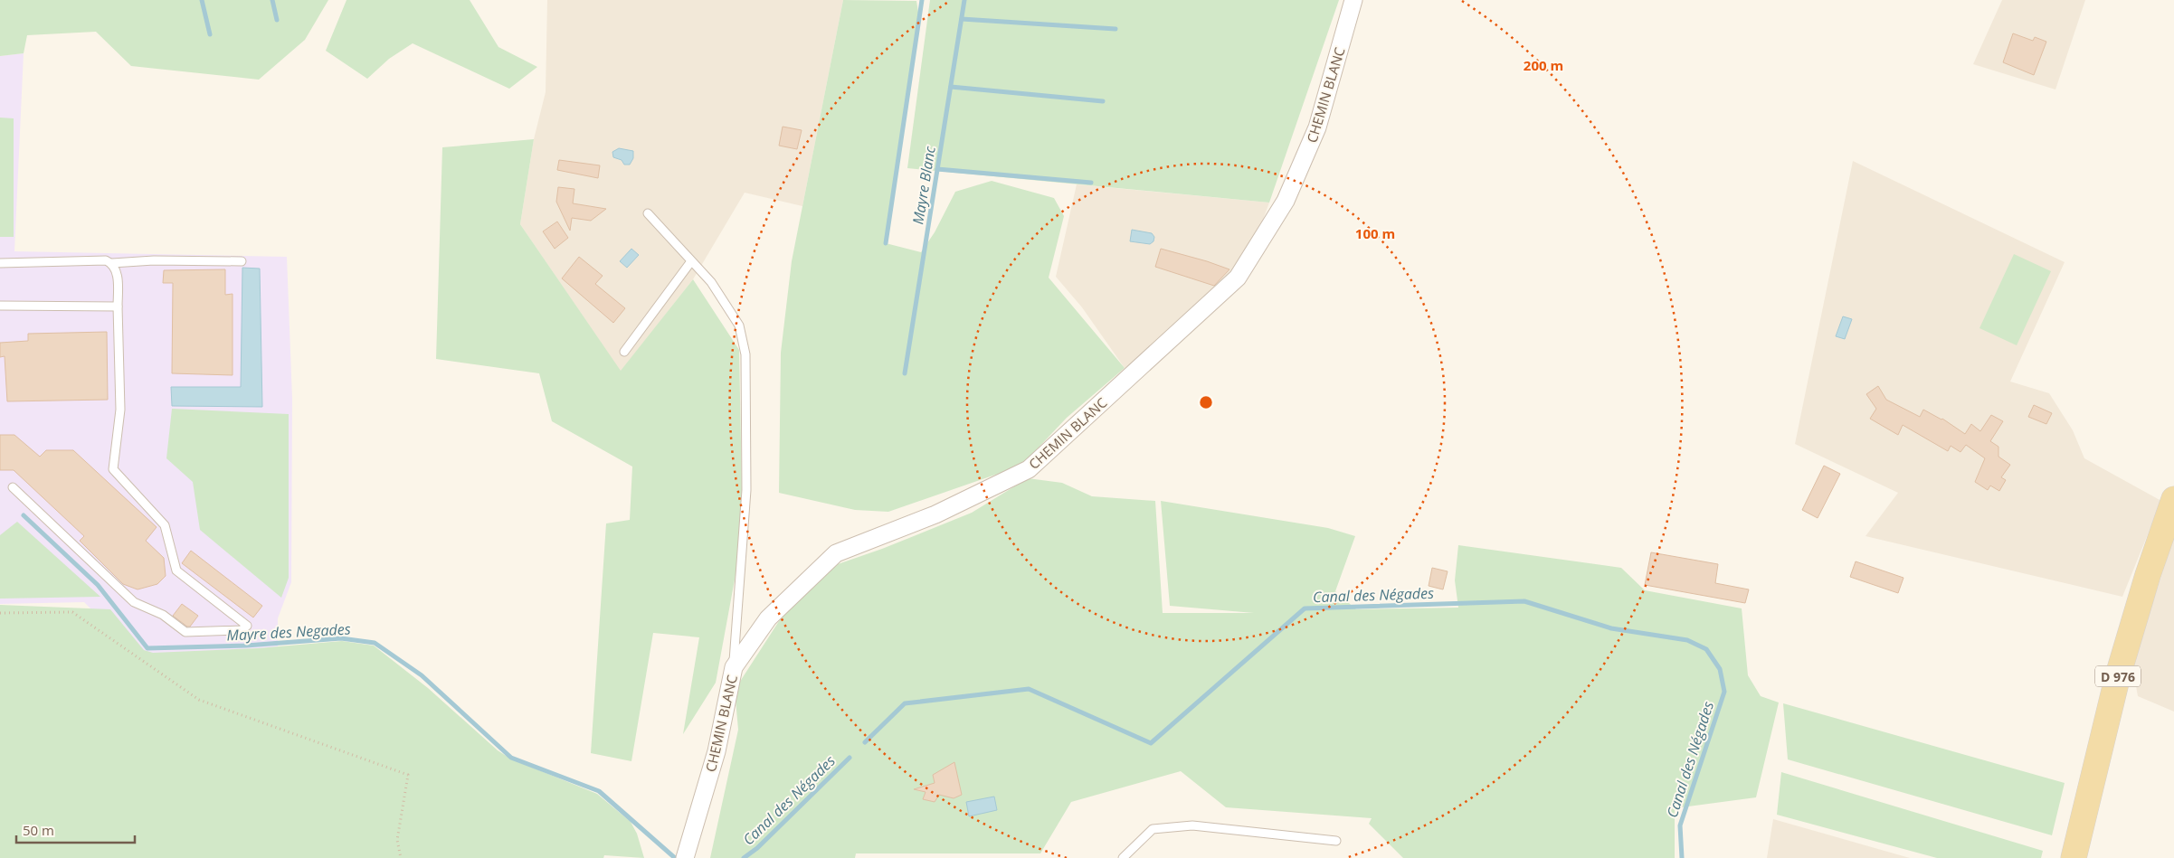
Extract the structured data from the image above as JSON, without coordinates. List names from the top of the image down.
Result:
{
  "streets": {
    "main road": ["D 976"],
    "street": ["CHEMIN BLANC"]
  },
  "water": ["Mayre Blanc", "Canal des Négades", "Mayre des Negades"],
  "scale_bar": "50 m",
  "rings": ["200 m", "100 m"]
}
